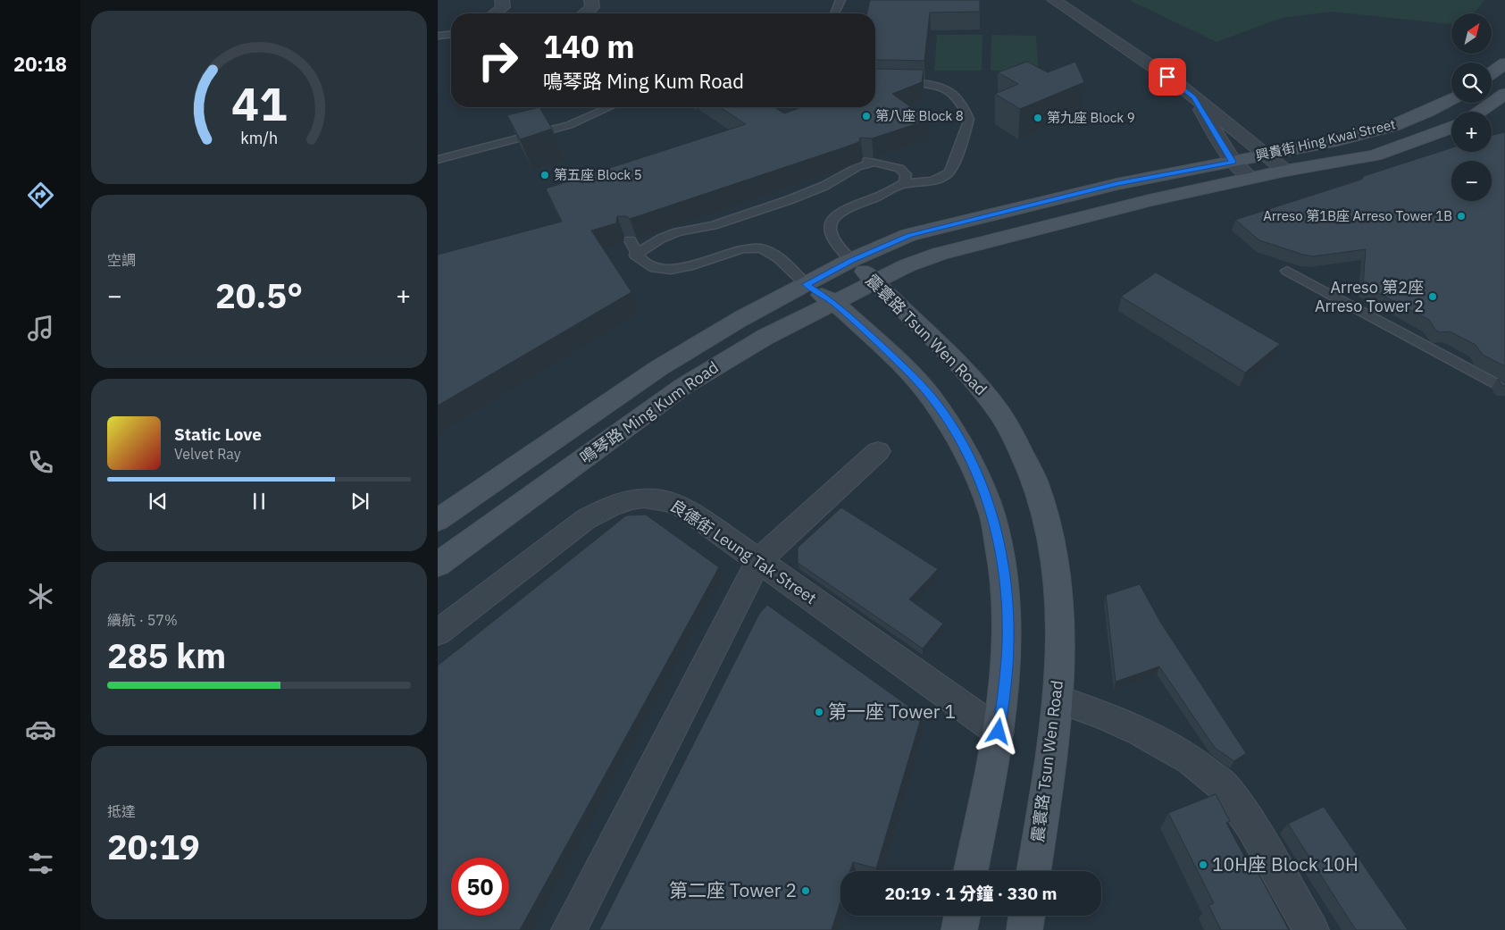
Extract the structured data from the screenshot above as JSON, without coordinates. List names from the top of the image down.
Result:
{
  "streets": {
    "main road": ["興貴街 Hing Kwai Street", "震寰路 Tsun Wen Road", "鳴琴路 Ming Kum Road"],
    "street": ["良德街 Leung Tak Street"]
  },
  "crossings": [
    ["興貴街 Hing Kwai Street", "震寰路 Tsun Wen Road"],
    ["興貴街 Hing Kwai Street", "鳴琴路 Ming Kum Road"],
    ["震寰路 Tsun Wen Road", "鳴琴路 Ming Kum Road"]
  ],
  "places": [
    "第八座 Block 8",
    "第九座 Block 9",
    "第五座 Block 5",
    "Arreso 第1B座 Arreso Tower 1B",
    "Arreso 第2座 Arreso Tower 2",
    "第一座 Tower 1",
    "10H座 Block 10H",
    "第二座 Tower 2"
  ],
  "north": "top right",
  "page": {
    "tabs": "20:18",
    "map_buttons": ["+", "−"],
    "turn": ["140 m", "鳴琴路 Ming Kum Road"],
    "tile": [
      "空調",
      ["續航 · 57%", "285 km"],
      ["抵達", "20:19"]
    ],
    "heat": ["−", "20.5°", "+"],
    "song": ["Static Love", "Velvet Ray"],
    "limit": "50",
    "trip": "20:19 · 1 分鐘 · 330 m",
    "gauge": ["41", "km/h"]
  }
}
